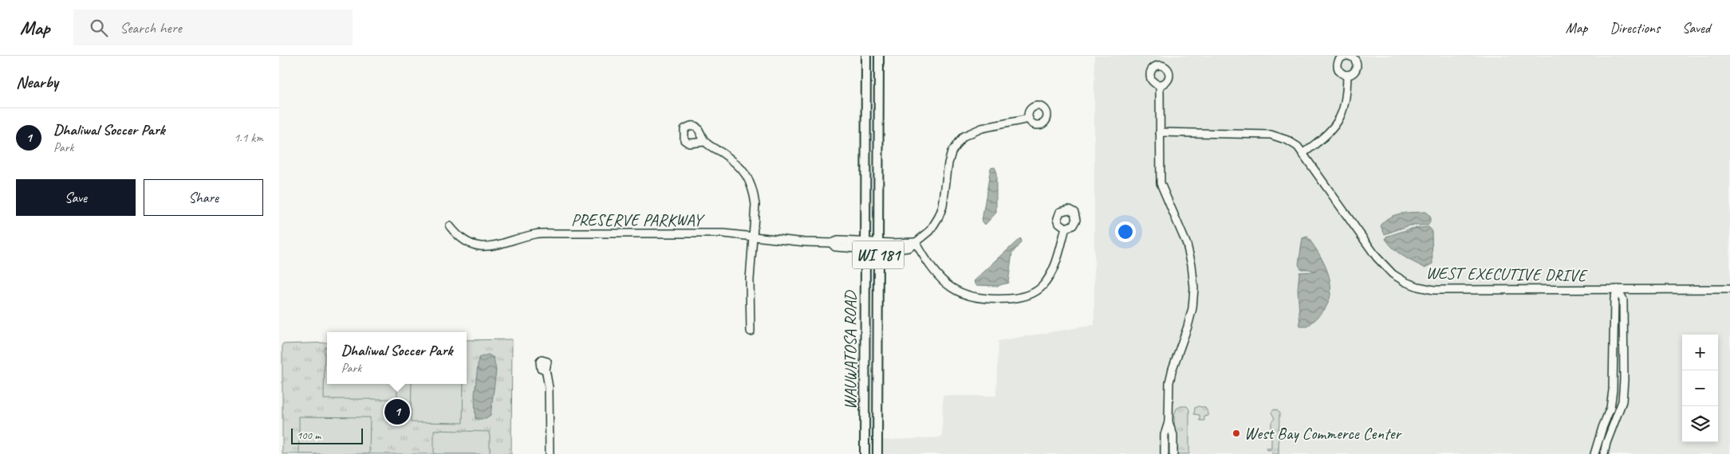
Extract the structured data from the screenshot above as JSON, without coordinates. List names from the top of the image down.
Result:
{
  "streets": {
    "main road": ["WI 181", "WAUWATOSA ROAD"],
    "street": ["PRESERVE PARKWAY", "WEST EXECUTIVE DRIVE"]
  },
  "crossings": [
    ["PRESERVE PARKWAY", "WAUWATOSA ROAD"]
  ],
  "places": ["West Bay Commerce Center"],
  "scale_bar": "100 m",
  "page": {
    "header": "Map",
    "search": "Search here",
    "nav": ["Map", "Directions", "Saved"],
    "heading": "Nearby",
    "list": [
      {
        "mark": "1",
        "name": "Dhaliwal Soccer Park",
        "note": "Park",
        "value": "1.1 km"
      }
    ],
    "buttons": ["Save", "Share"],
    "popup": ["Dhaliwal Soccer Park", "Park"],
    "map_buttons": ["+", "−"],
    "pins": "1",
    "scale": "100 m"
  }
}
